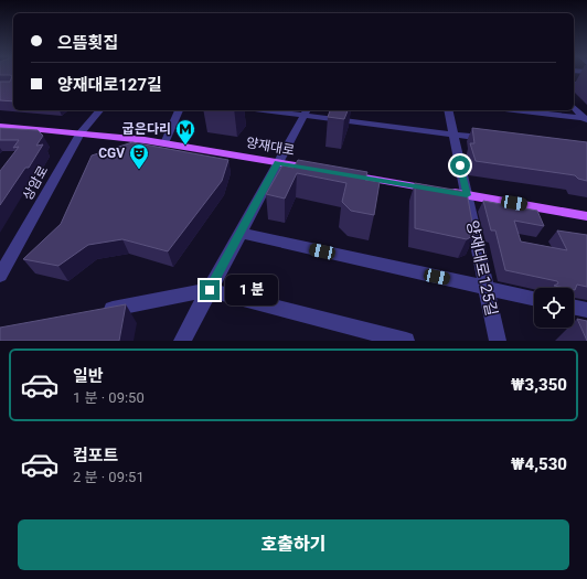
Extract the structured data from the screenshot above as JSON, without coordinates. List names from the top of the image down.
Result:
{
  "streets": {
    "main road": ["양재대로"],
    "street": ["상암로", "양재대로125길"]
  },
  "crossings": [
    ["양재대로", "상암로"]
  ],
  "places": {
    "metro station": ["굽은다리"],
    "theatre": ["CGV"]
  },
  "page": {
    "banner": ["으뜸횟집", "양재대로127길"],
    "bubble": "1 분",
    "list": [
      {
        "name": "일반",
        "note": "1 분 · 09:50",
        "value": "₩3,350"
      },
      {
        "name": "컴포트",
        "note": "2 분 · 09:51",
        "value": "₩4,530"
      }
    ],
    "buttons": "호출하기"
  }
}
